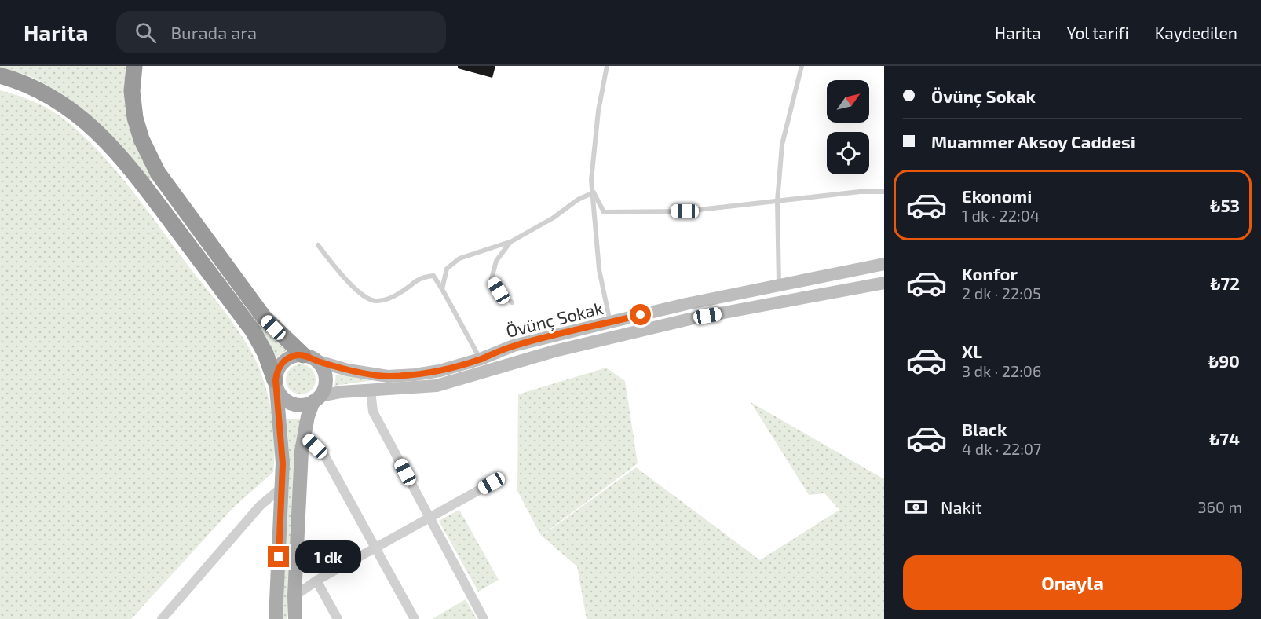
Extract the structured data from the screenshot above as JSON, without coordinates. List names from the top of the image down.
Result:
{
  "streets": {
    "street": ["Övünç Sokak"]
  },
  "north": "top right",
  "page": {
    "header": "Harita",
    "search": "Burada ara",
    "nav": ["Harita", "Yol tarifi", "Kaydedilen"],
    "banner": ["Övünç Sokak", "Muammer Aksoy Caddesi"],
    "list": [
      {
        "name": "Ekonomi",
        "note": "1 dk · 22:04",
        "value": "₺53"
      },
      {
        "name": "Konfor",
        "note": "2 dk · 22:05",
        "value": "₺72"
      },
      {
        "name": "XL",
        "note": "3 dk · 22:06",
        "value": "₺90"
      },
      {
        "name": "Black",
        "note": "4 dk · 22:07",
        "value": "₺74"
      }
    ],
    "pay": ["Nakit", "360 m"],
    "bubble": "1 dk",
    "buttons": "Onayla"
  }
}
